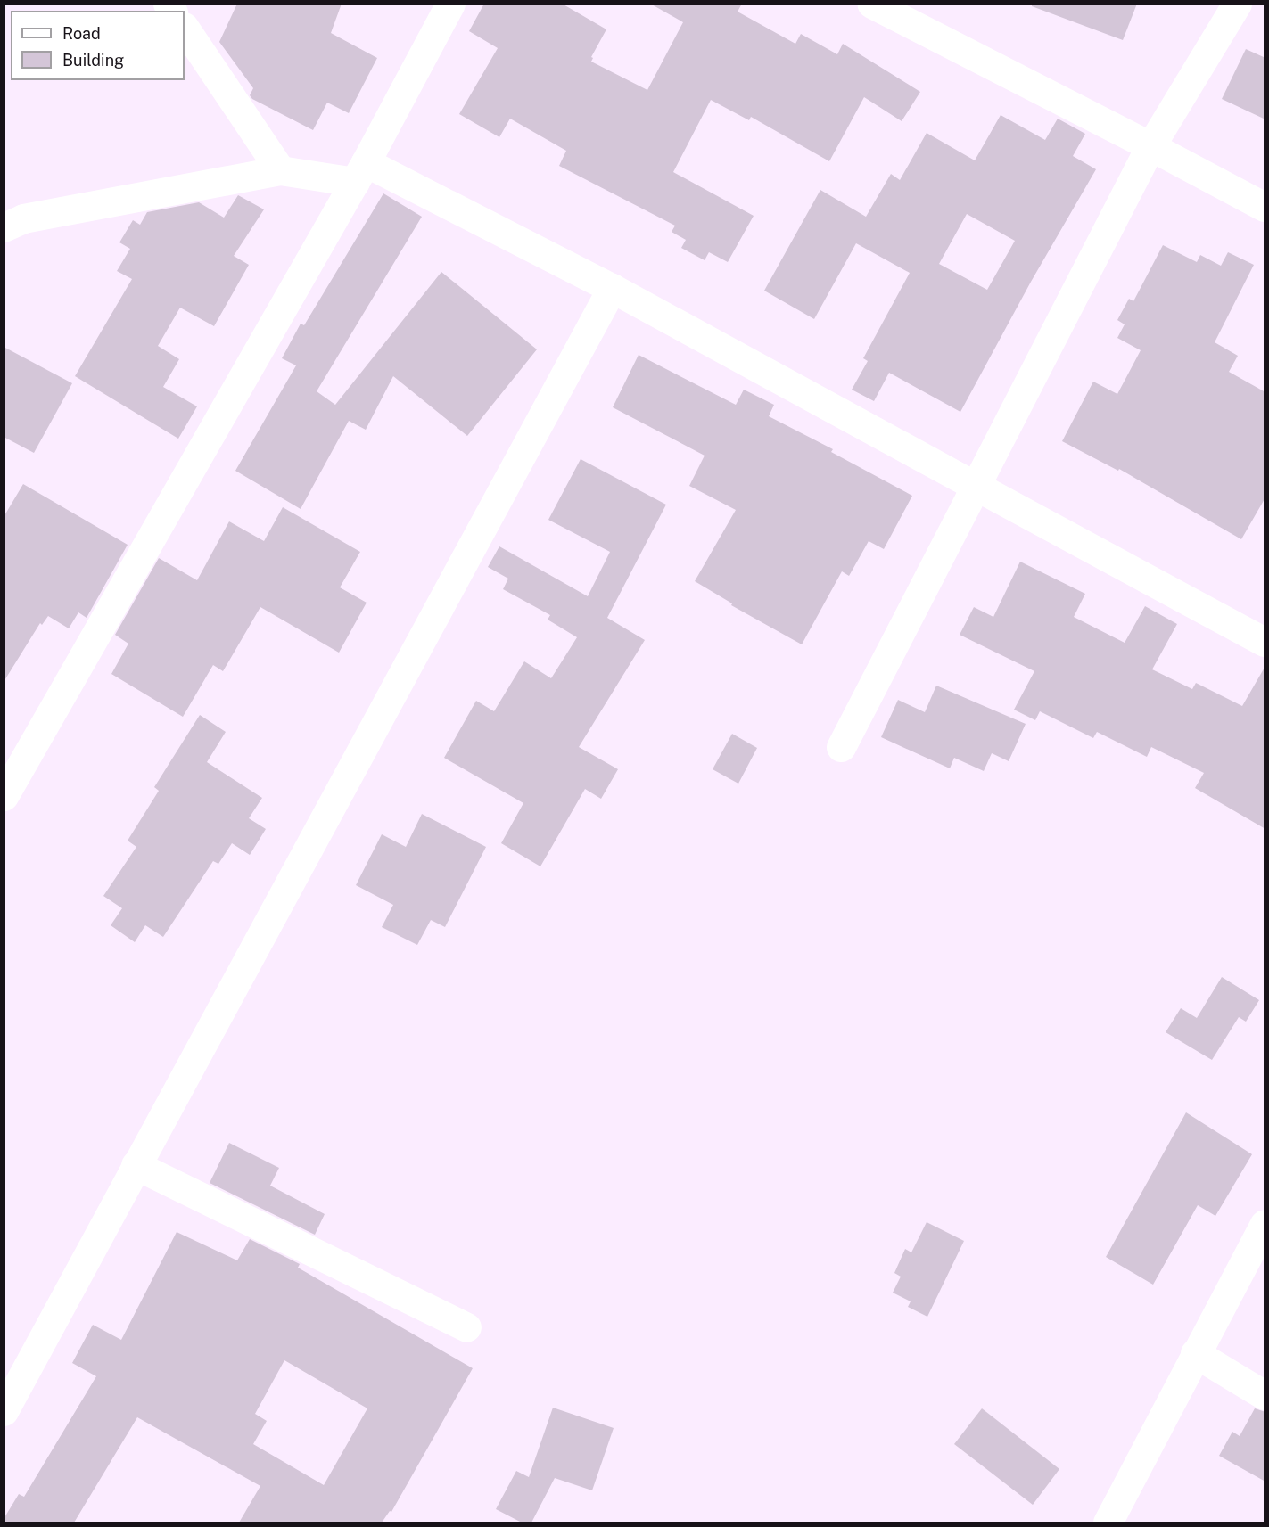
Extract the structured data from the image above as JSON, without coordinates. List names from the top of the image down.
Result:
{
  "legend": ["Road", "Building"]
}
